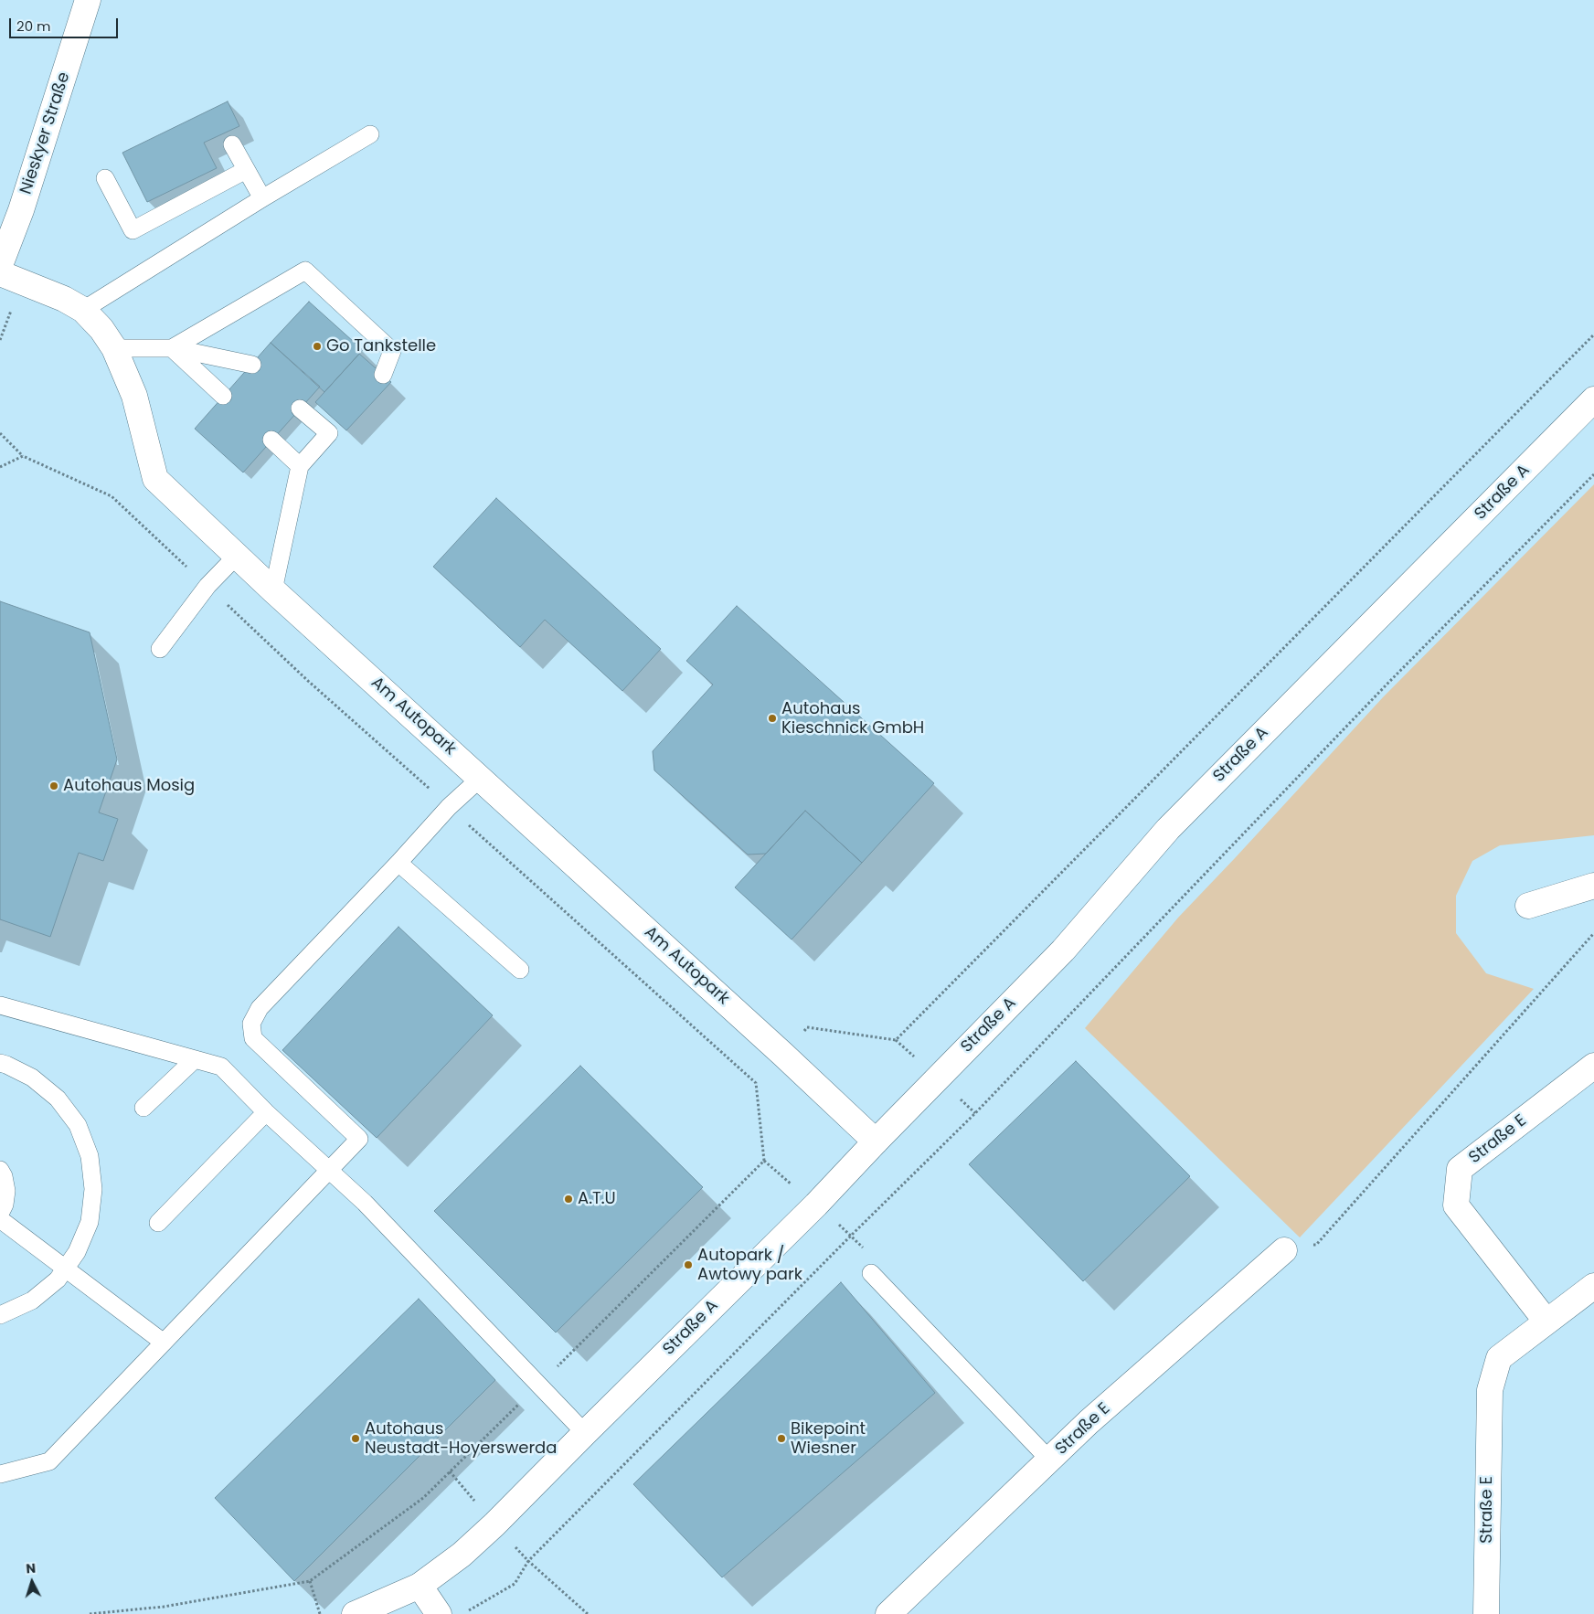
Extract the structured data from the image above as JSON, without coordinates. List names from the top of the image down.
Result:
{
  "streets": {
    "street": [
      "Nieskyer Straße",
      "Straße A",
      "Am Autopark",
      "Straße E"
    ]
  },
  "crossings": [
    ["Straße A", "Am Autopark"]
  ],
  "places": [
    "Go Tankstelle",
    "Autohaus Kieschnick GmbH",
    "Autohaus Mosig",
    "A.T.U",
    "Autopark / Awtowy park",
    "Autohaus Neustadt-Hoyerswerda",
    "Bikepoint Wiesner"
  ],
  "scale_bar": "20 m",
  "north": "top"
}
